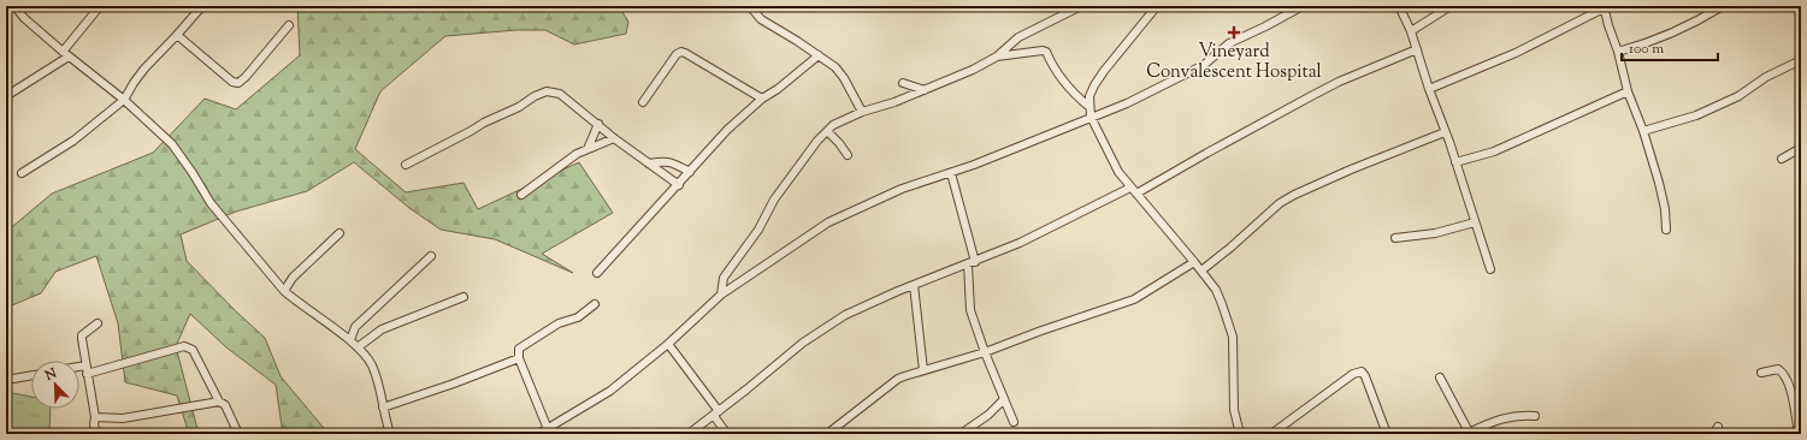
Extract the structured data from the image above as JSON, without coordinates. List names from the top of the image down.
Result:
{
  "places": {
    "health": ["Vineyard Convalescent Hospital"]
  },
  "scale_bar": "100 m",
  "north": "top left"
}
